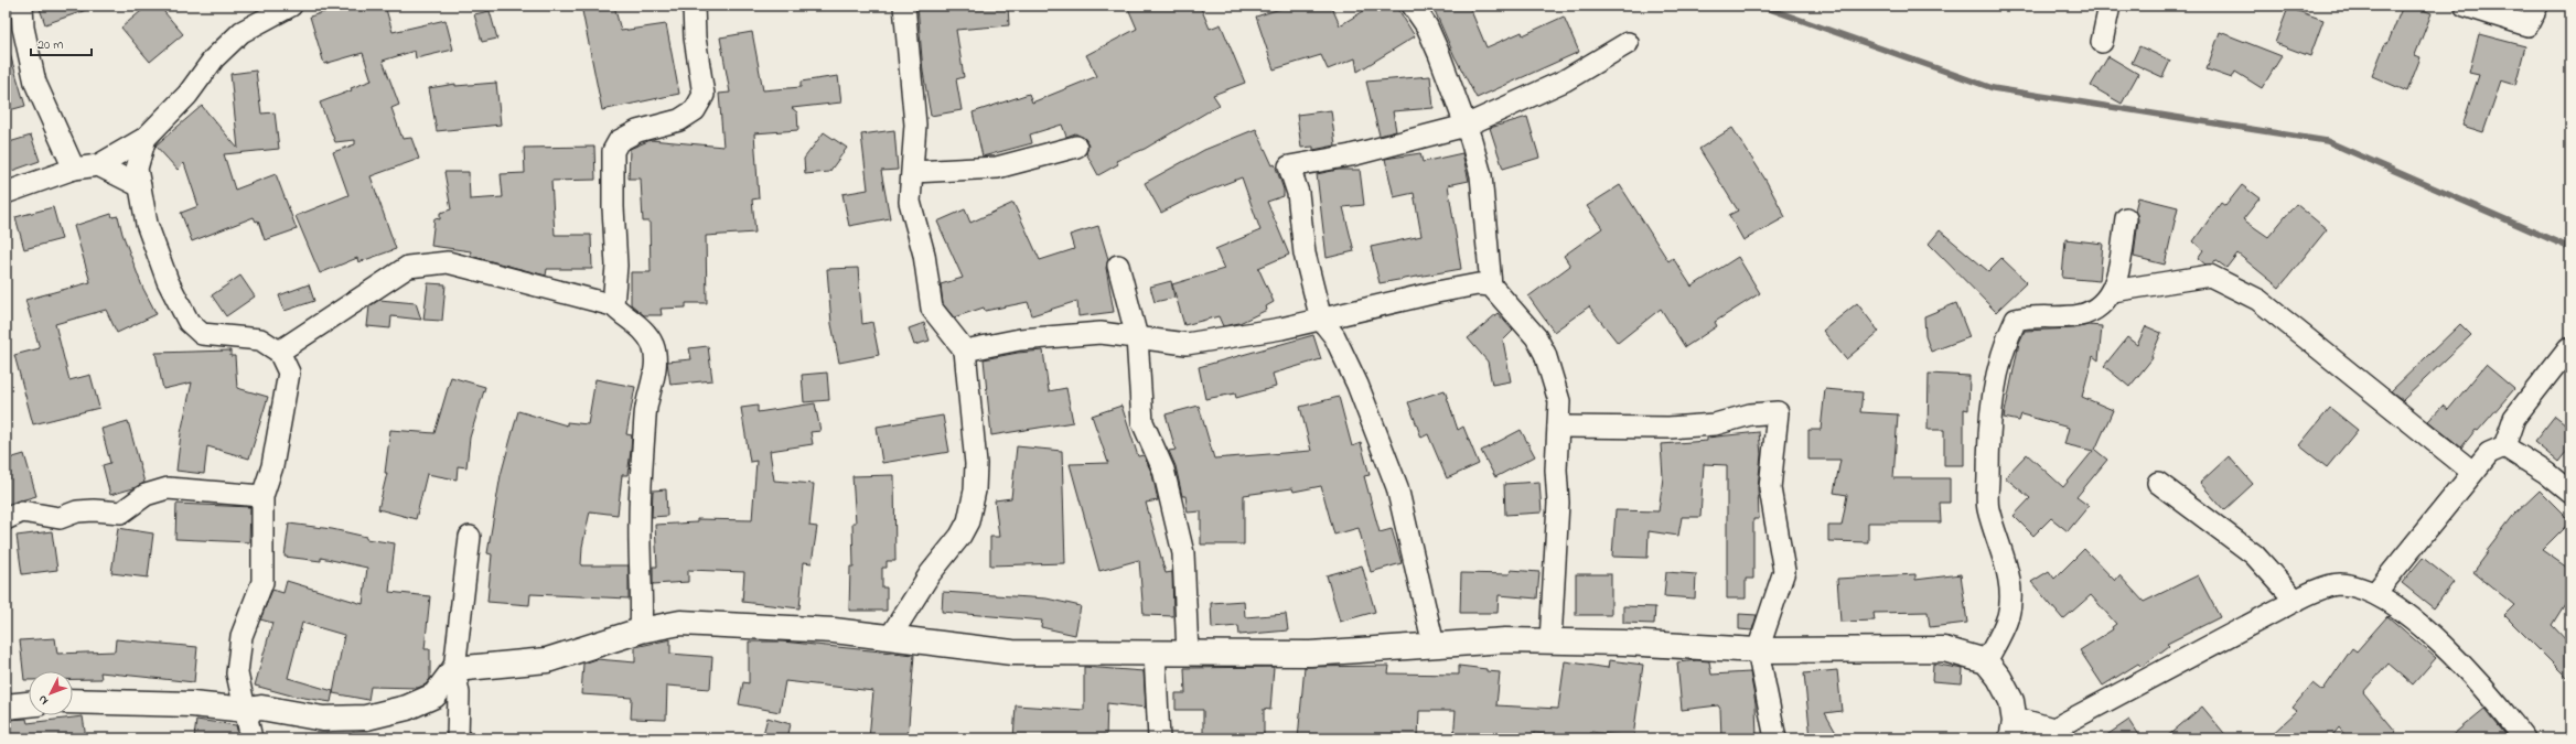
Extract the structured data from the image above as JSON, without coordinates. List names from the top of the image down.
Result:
{
  "scale_bar": "20 m",
  "north": "bottom left"
}
